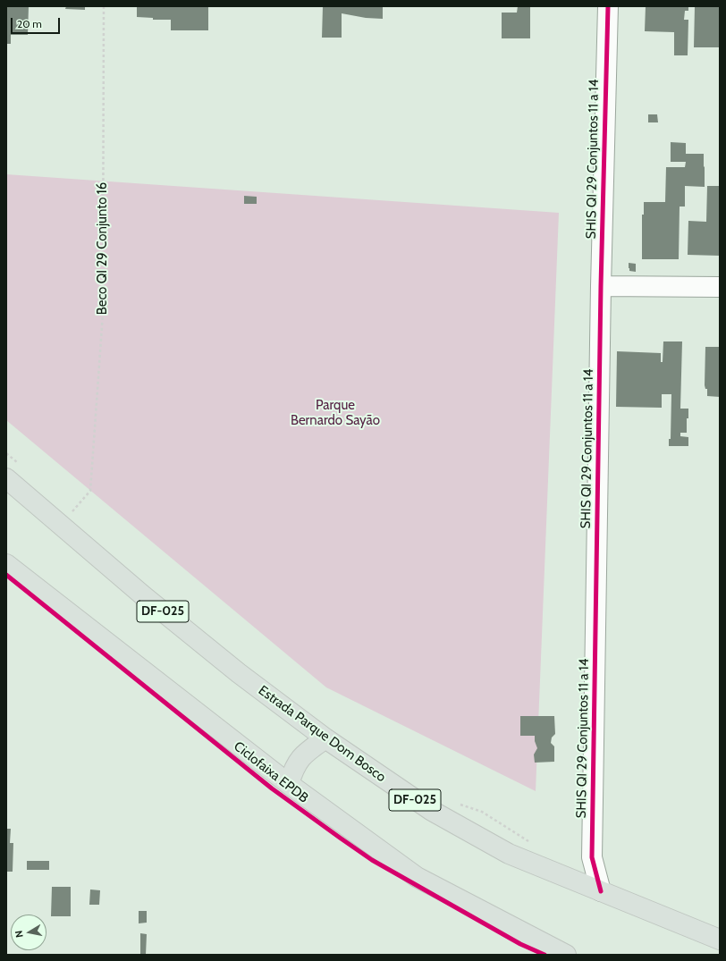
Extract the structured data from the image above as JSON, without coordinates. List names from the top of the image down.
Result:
{
  "streets": {
    "main road": ["DF-025", "Estrada Parque Dom Bosco"],
    "street": ["SHIS QI 29 Conjuntos 11 a 14"],
    "path": ["Beco QI 29 Conjunto 16"],
    "cycle path": ["Ciclofaixa EPDB"]
  },
  "crossings": [
    ["SHIS QI 29 Conjuntos 11 a 14", "Estrada Parque Dom Bosco"],
    ["Beco QI 29 Conjunto 16", "Estrada Parque Dom Bosco"]
  ],
  "parks": ["Parque Bernardo Sayão"],
  "scale_bar": "20 m",
  "north": "left"
}
